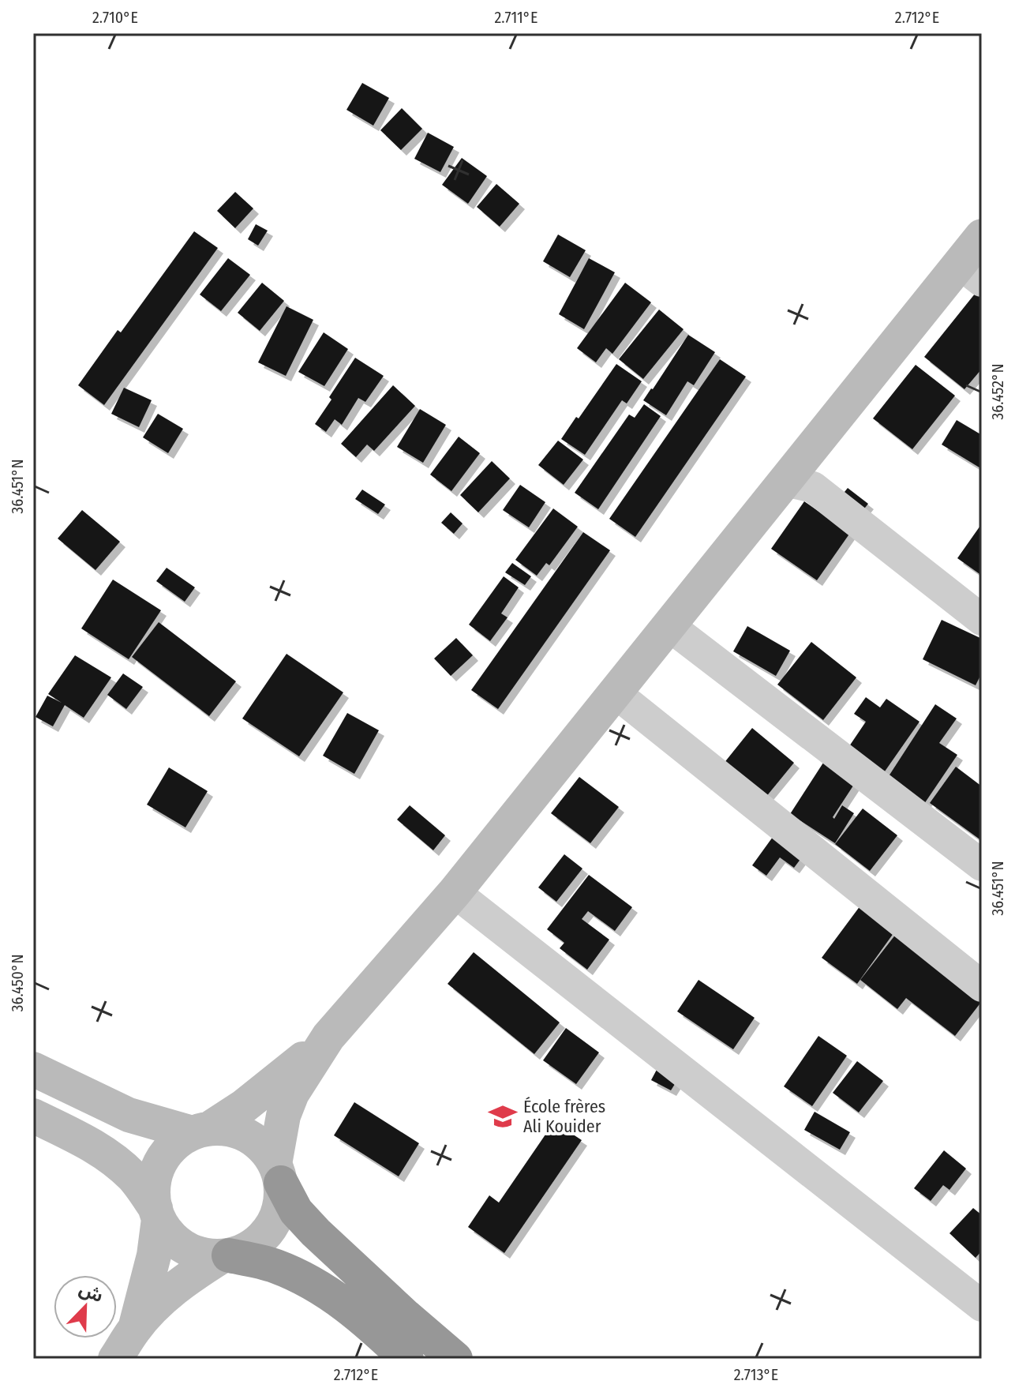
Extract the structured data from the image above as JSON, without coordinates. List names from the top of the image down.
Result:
{
  "places": {
    "school or university": ["École frères Ali Kouider"]
  },
  "north": "top right",
  "coordinates": [
    "2.710°E",
    "2.711°E",
    "2.712°E",
    "36.452°N",
    "36.451°N",
    "36.450°N",
    "2.713°E"
  ]
}
